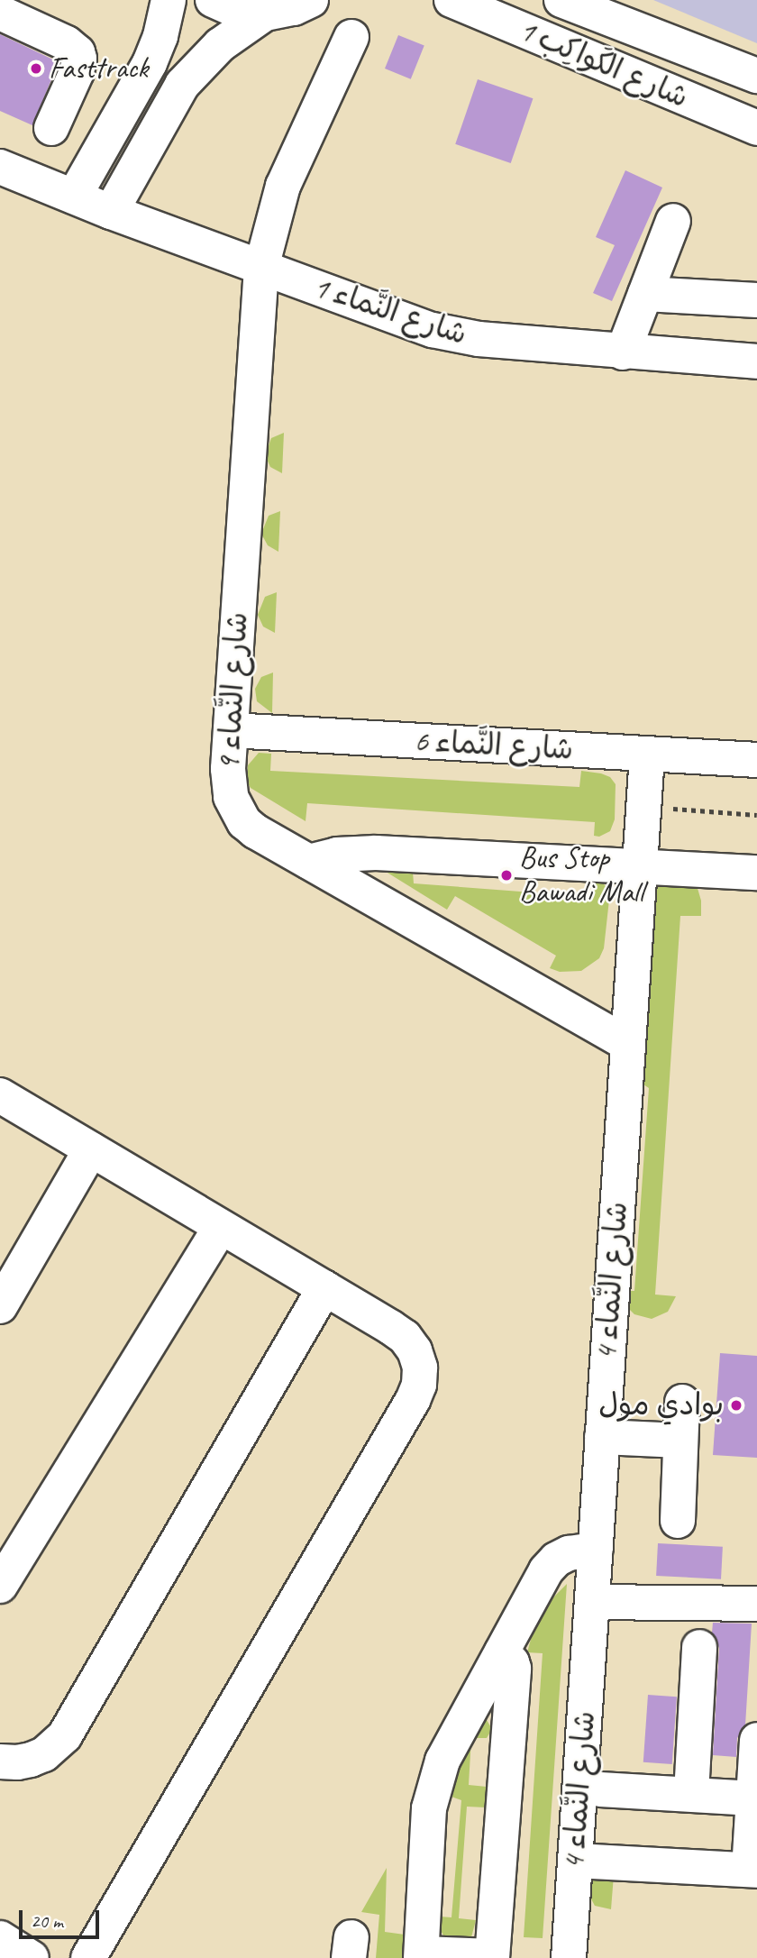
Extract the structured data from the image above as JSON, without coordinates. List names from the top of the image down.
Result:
{
  "streets": {
    "street": [
      "شارع الكَواكِب 1",
      "شارع النَّماء 1",
      "شارع النَّماء 9",
      "شارع النَّماء 6",
      "شارع النَّماء 4"
    ]
  },
  "crossings": [
    ["شارع النَّماء 1", "شارع النَّماء 9"],
    ["شارع النَّماء 9", "شارع النَّماء 6"],
    ["شارع النَّماء 9", "شارع النَّماء 4"],
    ["شارع النَّماء 6", "شارع النَّماء 4"]
  ],
  "places": ["Fasttrack", "Bus Stop Bawadi Mall", "بوادي مول"],
  "scale_bar": "20 m"
}
